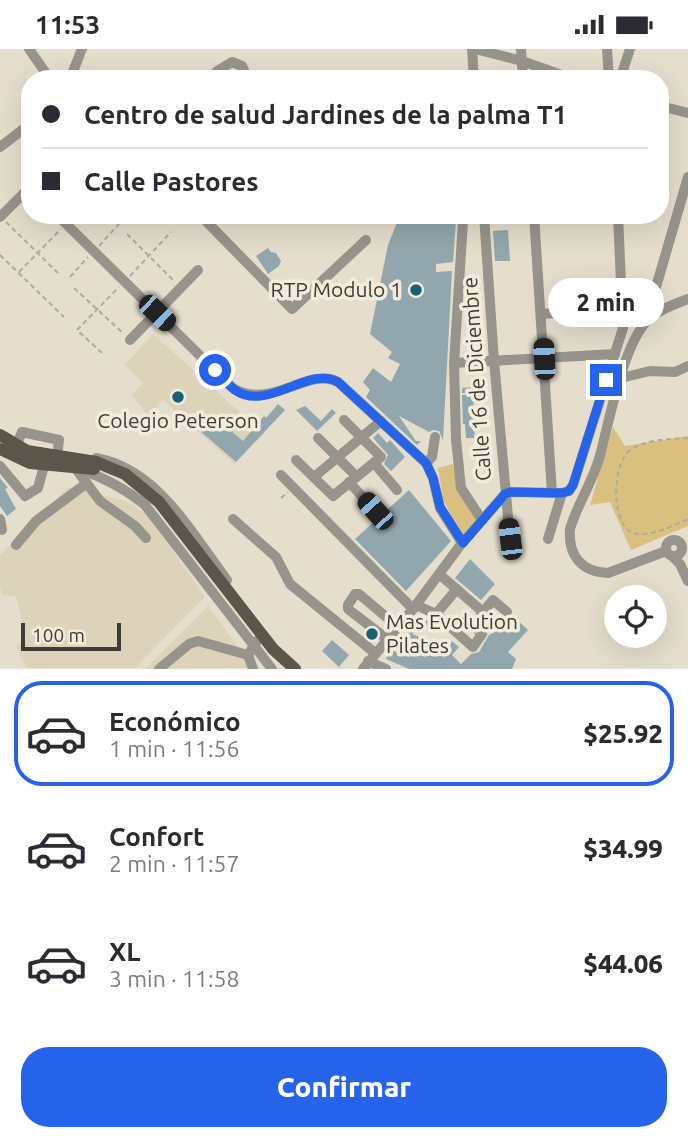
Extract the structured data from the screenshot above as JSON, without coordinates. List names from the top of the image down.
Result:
{
  "streets": {
    "street": ["Calle 16 de Diciembre"]
  },
  "places": ["RTP Modulo 1", "Colegio Peterson", "Mas Evolution Pilates"],
  "scale_bar": "100 m",
  "page": {
    "status": "11:53",
    "banner": ["Centro de salud Jardines de la palma T1", "Calle Pastores"],
    "bubble": "2 min",
    "scale": "100 m",
    "list": [
      {
        "name": "Económico",
        "note": "1 min · 11:56",
        "value": "$25.92"
      },
      {
        "name": "Confort",
        "note": "2 min · 11:57",
        "value": "$34.99"
      },
      {
        "name": "XL",
        "note": "3 min · 11:58",
        "value": "$44.06"
      }
    ],
    "buttons": "Confirmar"
  }
}
